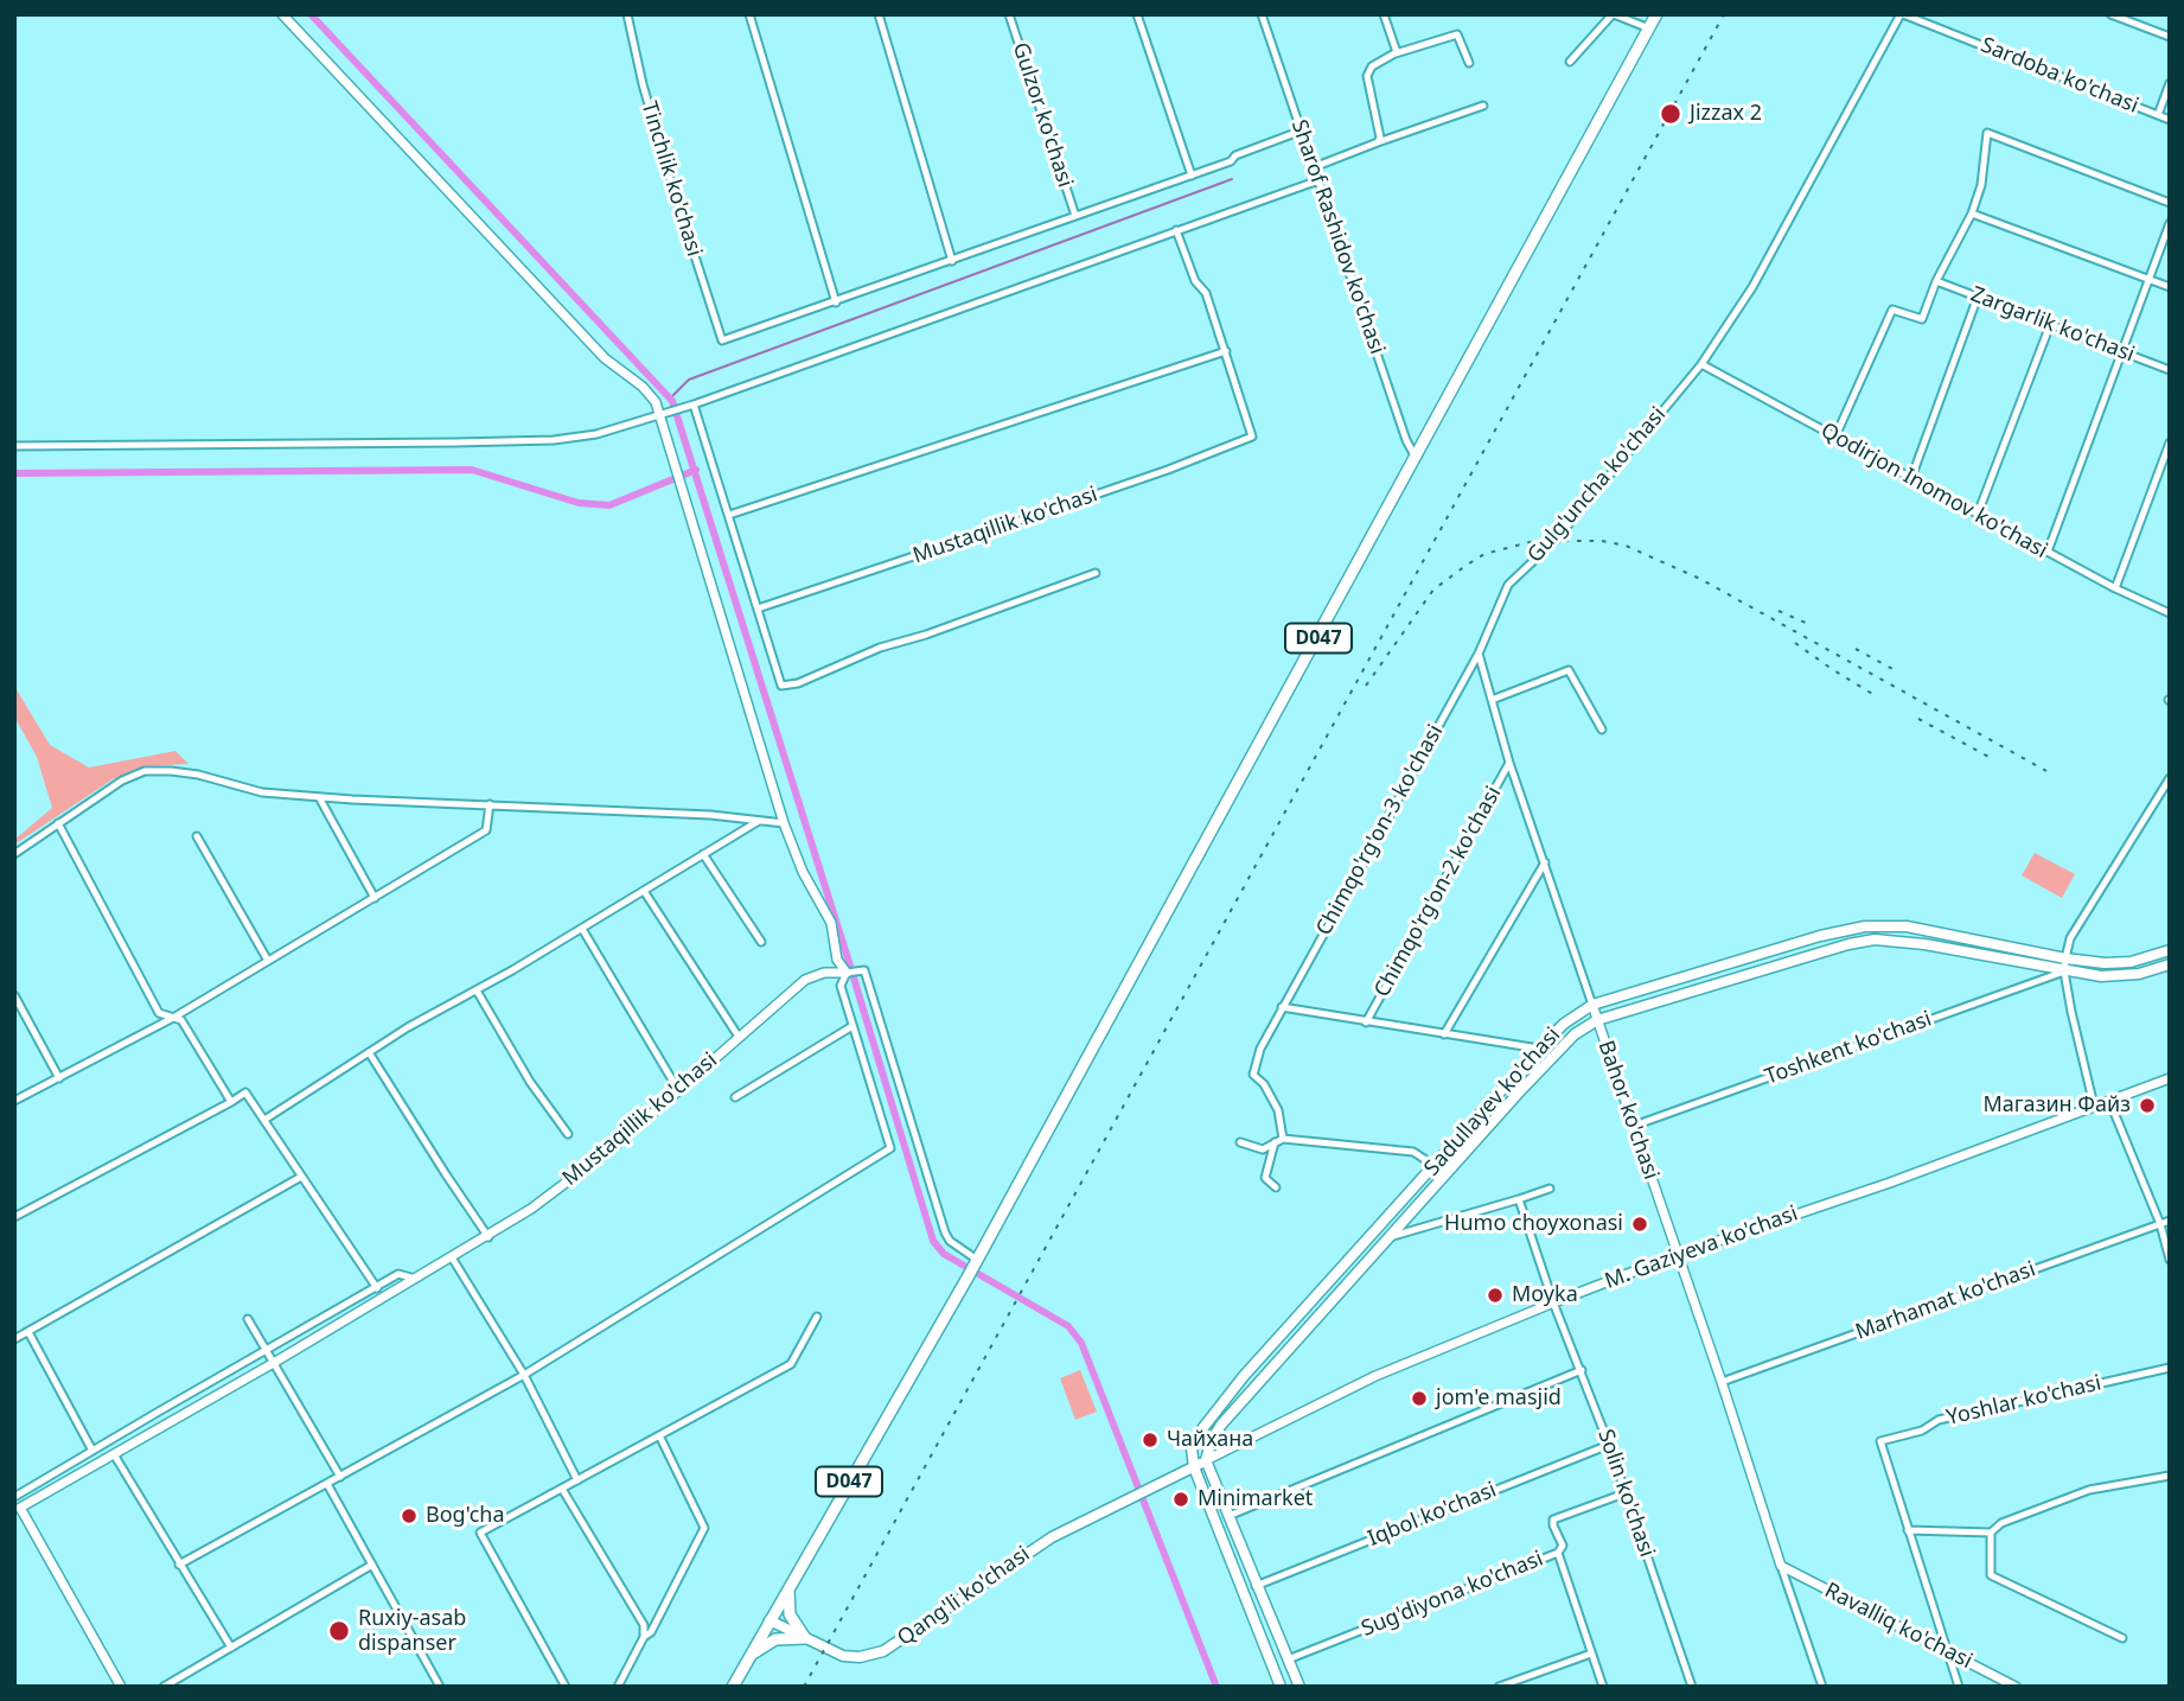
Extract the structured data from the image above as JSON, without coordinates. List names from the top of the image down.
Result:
{
  "streets": {
    "main road": [
      "D047",
      "Sadullayev ko'chasi",
      "M. Gaziyeva ko'chasi",
      "Qang'li ko'chasi"
    ],
    "street": [
      "Sardoba ko'chasi",
      "Gulzor ko'chasi",
      "Tinchlik ko'chasi",
      "Sharof Rashidov ko'chasi",
      "Zargarlik ko'chasi",
      "Gulg'uncha ko'chasi",
      "Qodirjon Inomov ko'chasi",
      "Mustaqillik ko'chasi",
      "Chimqo'rg'on-3 ko'chasi",
      "Chimqo'rg'on-2 ko'chasi",
      "Toshkent ko'chasi",
      "Bahor ko'chasi",
      "Marhamat ko'chasi",
      "Yoshlar ko'chasi",
      "Solin ko'chasi",
      "Iqbol ko'chasi",
      "Sug'diyona ko'chasi",
      "Ravalliq ko'chasi"
    ]
  },
  "crossings": [
    ["Sardoba ko'chasi", "Gulg'uncha ko'chasi"],
    ["Sharof Rashidov ko'chasi", "D047"],
    ["Gulg'uncha ko'chasi", "Qodirjon Inomov ko'chasi"],
    ["Gulg'uncha ko'chasi", "Chimqo'rg'on-3 ko'chasi"],
    ["Gulg'uncha ko'chasi", "Bahor ko'chasi"],
    ["Mustaqillik ko'chasi", "D047"],
    ["D047", "Qang'li ko'chasi"],
    ["Chimqo'rg'on-3 ko'chasi", "Bahor ko'chasi"],
    ["Chimqo'rg'on-2 ko'chasi", "Bahor ko'chasi"],
    ["Toshkent ko'chasi", "Bahor ko'chasi"],
    ["Sadullayev ko'chasi", "Bahor ko'chasi"],
    ["Sadullayev ko'chasi", "M. Gaziyeva ko'chasi"],
    ["Bahor ko'chasi", "M. Gaziyeva ko'chasi"],
    ["Bahor ko'chasi", "Marhamat ko'chasi"],
    ["Bahor ko'chasi", "Ravalliq ko'chasi"],
    ["M. Gaziyeva ko'chasi", "Solin ko'chasi"],
    ["M. Gaziyeva ko'chasi", "Qang'li ko'chasi"],
    ["Solin ko'chasi", "Iqbol ko'chasi"],
    ["Solin ko'chasi", "Sug'diyona ko'chasi"]
  ],
  "places": [
    "Jizzax 2",
    "Магазин Файз",
    "Humo choyxonasi",
    "Moyka",
    "jom'e masjid",
    "Чайхана",
    "Minimarket",
    "Bog'cha",
    "Ruxiy-asab dispanser"
  ]
}
